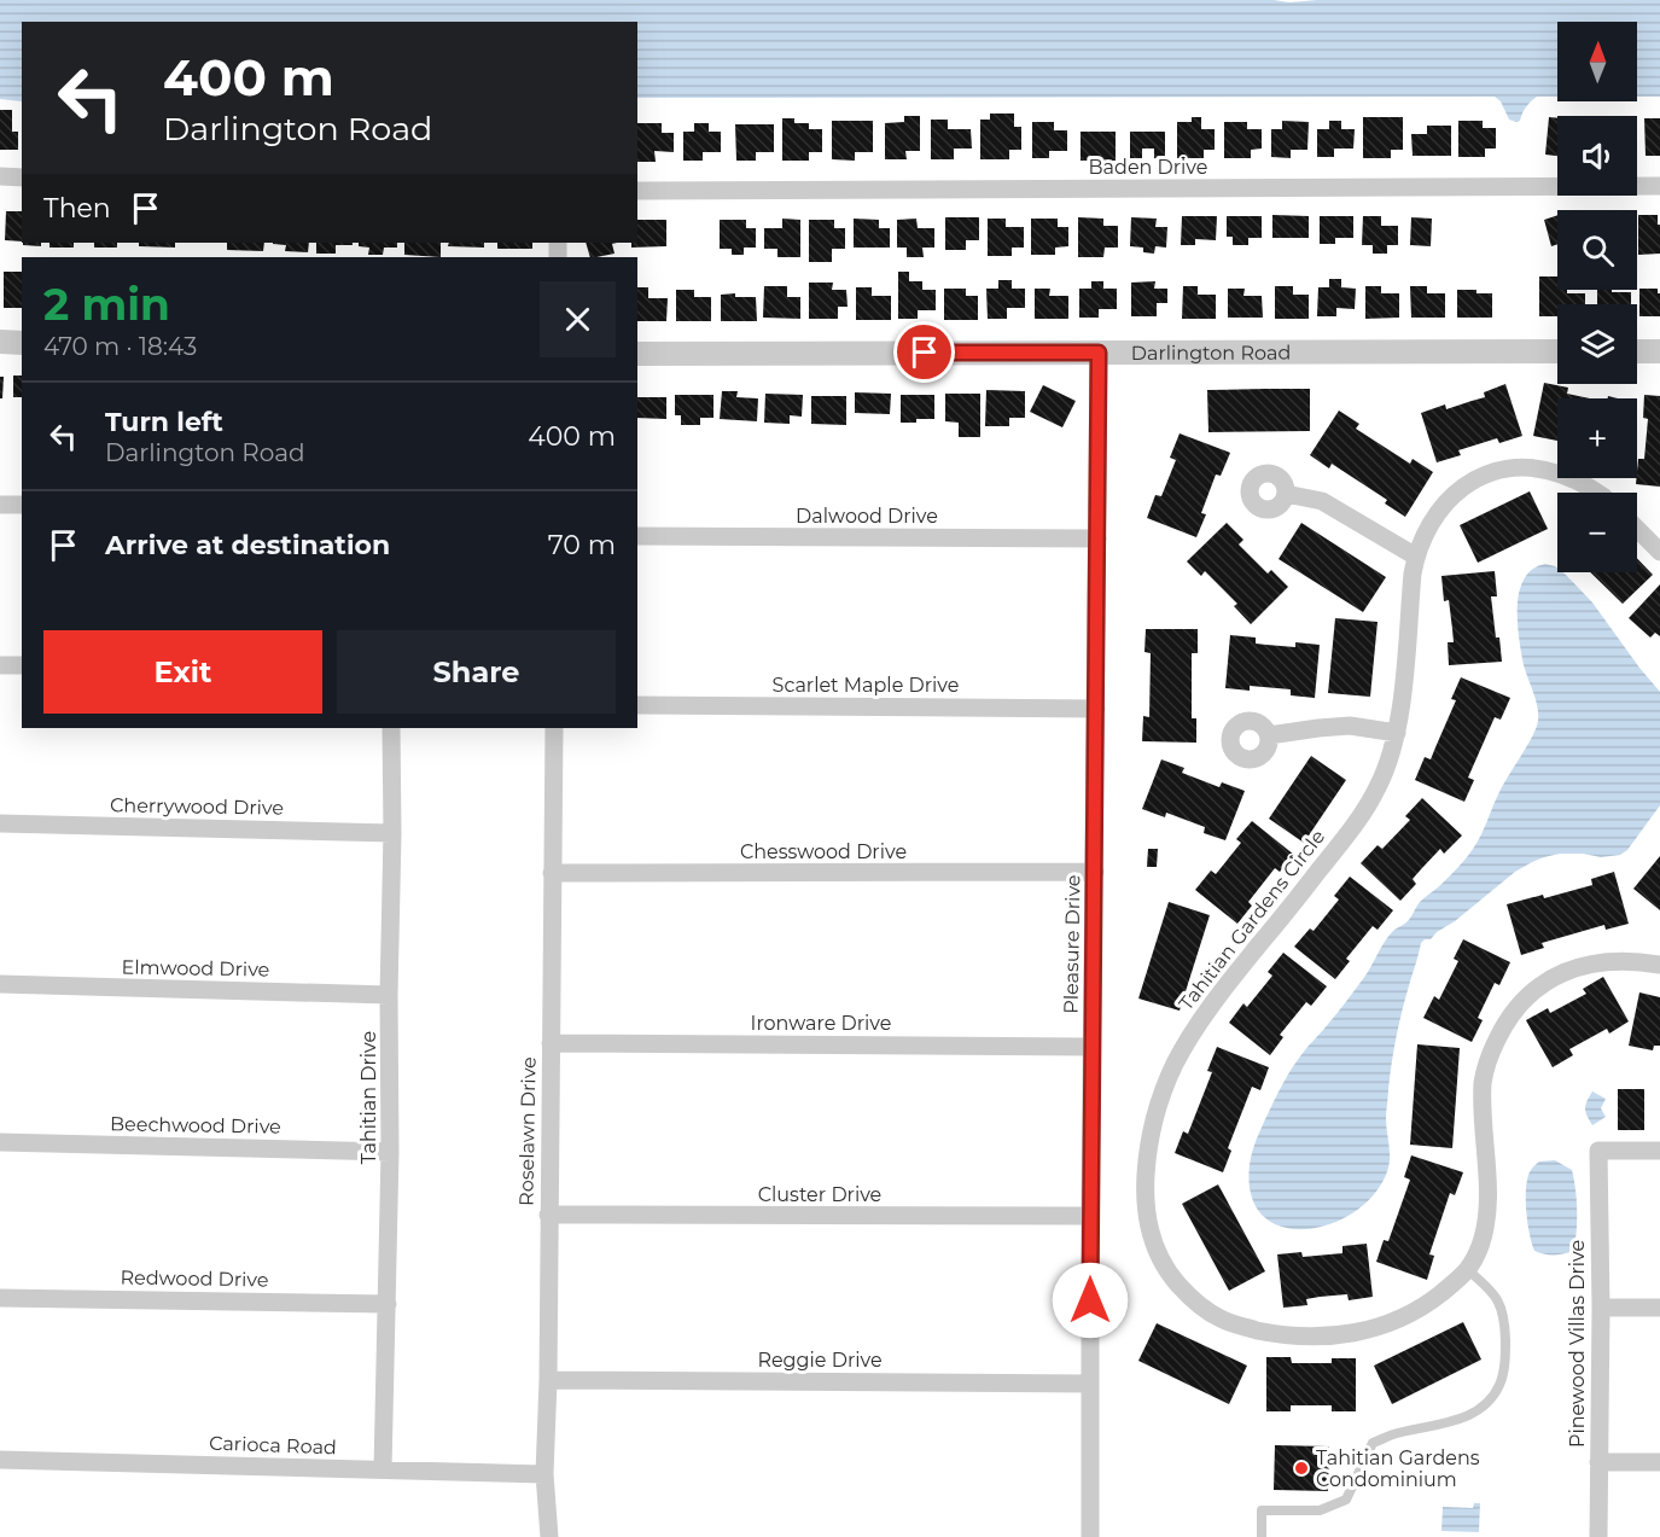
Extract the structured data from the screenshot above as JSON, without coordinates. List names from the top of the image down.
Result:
{
  "streets": {
    "street": [
      "Baden Drive",
      "Darlington Road",
      "Dalwood Drive",
      "Scarlet Maple Drive",
      "Cherrywood Drive",
      "Chesswood Drive",
      "Tahitian Gardens Circle",
      "Pleasure Drive",
      "Elmwood Drive",
      "Ironware Drive",
      "Tahitian Drive",
      "Beechwood Drive",
      "Roselawn Drive",
      "Cluster Drive",
      "Redwood Drive",
      "Pinewood Villas Drive",
      "Reggie Drive",
      "Carioca Road"
    ]
  },
  "crossings": [
    ["Darlington Road", "Pleasure Drive"],
    ["Dalwood Drive", "Pleasure Drive"],
    ["Scarlet Maple Drive", "Pleasure Drive"],
    ["Cherrywood Drive", "Tahitian Drive"],
    ["Chesswood Drive", "Pleasure Drive"],
    ["Chesswood Drive", "Roselawn Drive"],
    ["Pleasure Drive", "Ironware Drive"],
    ["Pleasure Drive", "Cluster Drive"],
    ["Pleasure Drive", "Reggie Drive"],
    ["Elmwood Drive", "Tahitian Drive"],
    ["Ironware Drive", "Roselawn Drive"],
    ["Tahitian Drive", "Beechwood Drive"],
    ["Tahitian Drive", "Redwood Drive"],
    ["Tahitian Drive", "Carioca Road"],
    ["Roselawn Drive", "Cluster Drive"],
    ["Roselawn Drive", "Reggie Drive"],
    ["Roselawn Drive", "Carioca Road"]
  ],
  "places": ["Tahitian Gardens Condominium"],
  "north": "top",
  "page": {
    "map_buttons": ["+", "−"],
    "turn": ["400 m", "Darlington Road"],
    "then": "Then",
    "heading": ["2 min", "470 m · 18:43"],
    "list": [
      {
        "name": "Turn left",
        "note": "Darlington Road",
        "value": "400 m"
      },
      {
        "name": "Arrive at destination",
        "value": "70 m"
      }
    ],
    "buttons": ["Exit", "Share"]
  }
}
